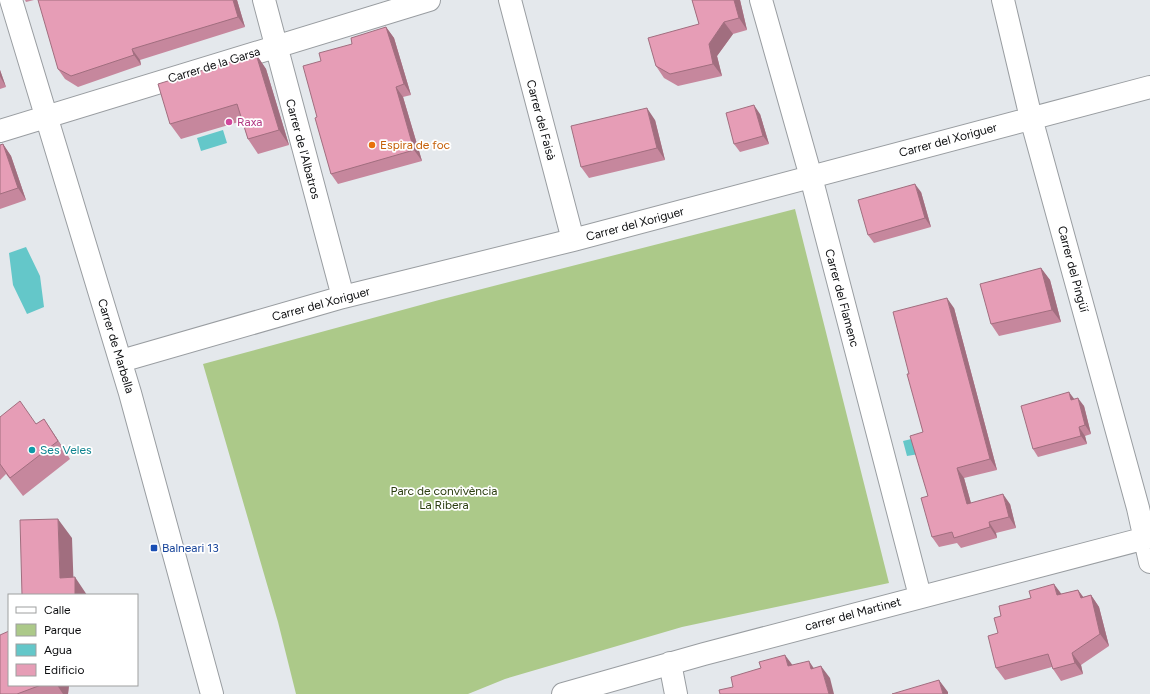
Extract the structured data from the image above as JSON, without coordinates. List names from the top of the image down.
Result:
{
  "streets": {
    "street": [
      "Carrer de la Garsa",
      "Carrer del Faisà",
      "Carrer del Xoriguer",
      "Carrer de l'Albatros",
      "Carrer del Pingüí",
      "Carrer del Flamenc",
      "Carrer de Marbella",
      "carrer del Martinet"
    ]
  },
  "crossings": [
    ["Carrer de la Garsa", "Carrer de l'Albatros"],
    ["Carrer de la Garsa", "Carrer de Marbella"],
    ["Carrer del Faisà", "Carrer del Xoriguer"],
    ["Carrer del Xoriguer", "Carrer de l'Albatros"],
    ["Carrer del Xoriguer", "Carrer del Pingüí"],
    ["Carrer del Xoriguer", "Carrer del Flamenc"],
    ["Carrer del Xoriguer", "Carrer de Marbella"],
    ["Carrer del Pingüí", "carrer del Martinet"],
    ["Carrer del Flamenc", "carrer del Martinet"]
  ],
  "parks": ["Parc de convivència La Ribera"],
  "places": {
    "other": ["Raxa", "Espira de foc", "Ses Veles"],
    "transit": ["Balneari 13"]
  },
  "legend": [
    "Calle",
    "Parque",
    "Agua",
    "Edificio"
  ]
}
